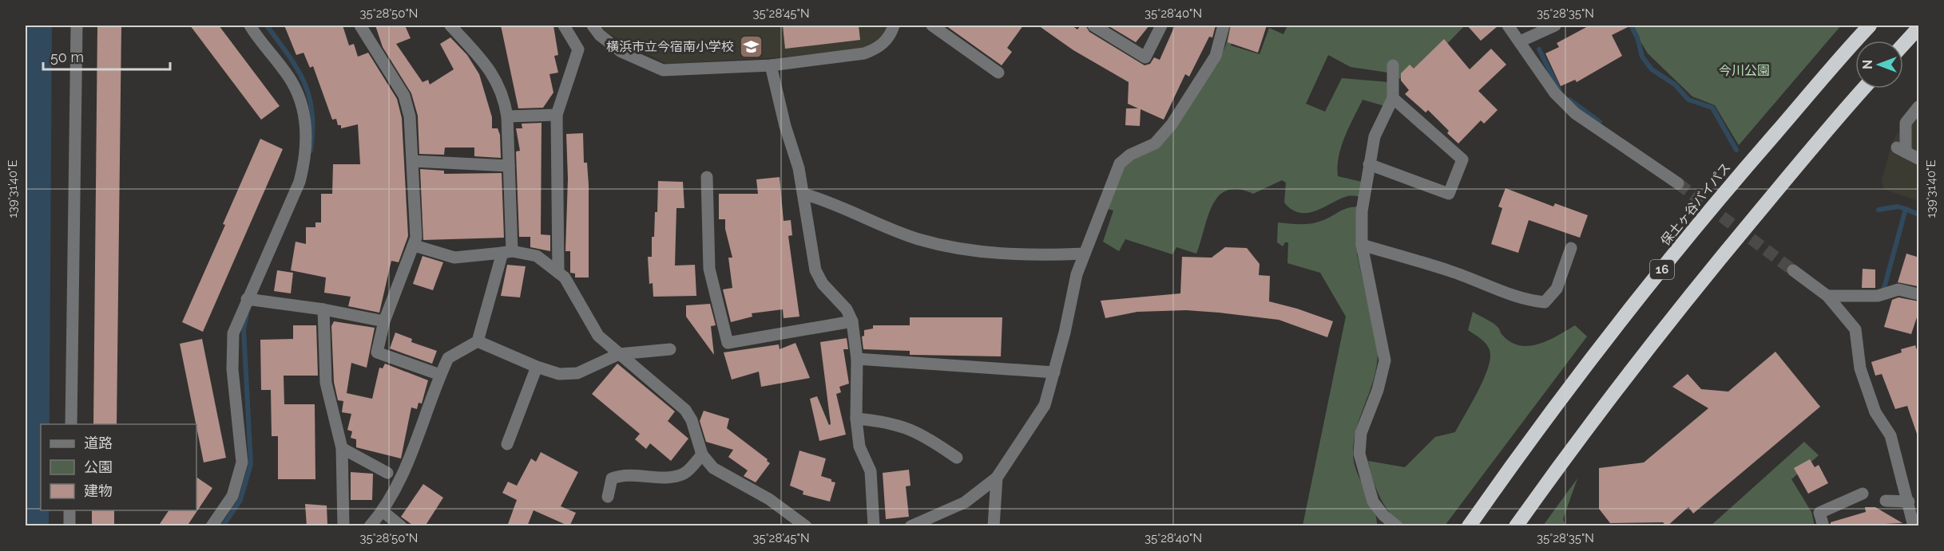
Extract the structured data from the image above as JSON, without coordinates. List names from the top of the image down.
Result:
{
  "streets": {
    "highway": ["保土ヶ谷バイパス", "16"]
  },
  "parks": ["今川公園"],
  "places": {
    "school or university": ["横浜市立今宿南小学校"]
  },
  "legend": ["道路", "公園", "建物"],
  "scale_bar": "50 m",
  "north": "left",
  "coordinates": [
    "35°28'50\"N",
    "35°28'45\"N",
    "35°28'40\"N",
    "35°28'35\"N",
    "139°31'40\"E"
  ]
}
